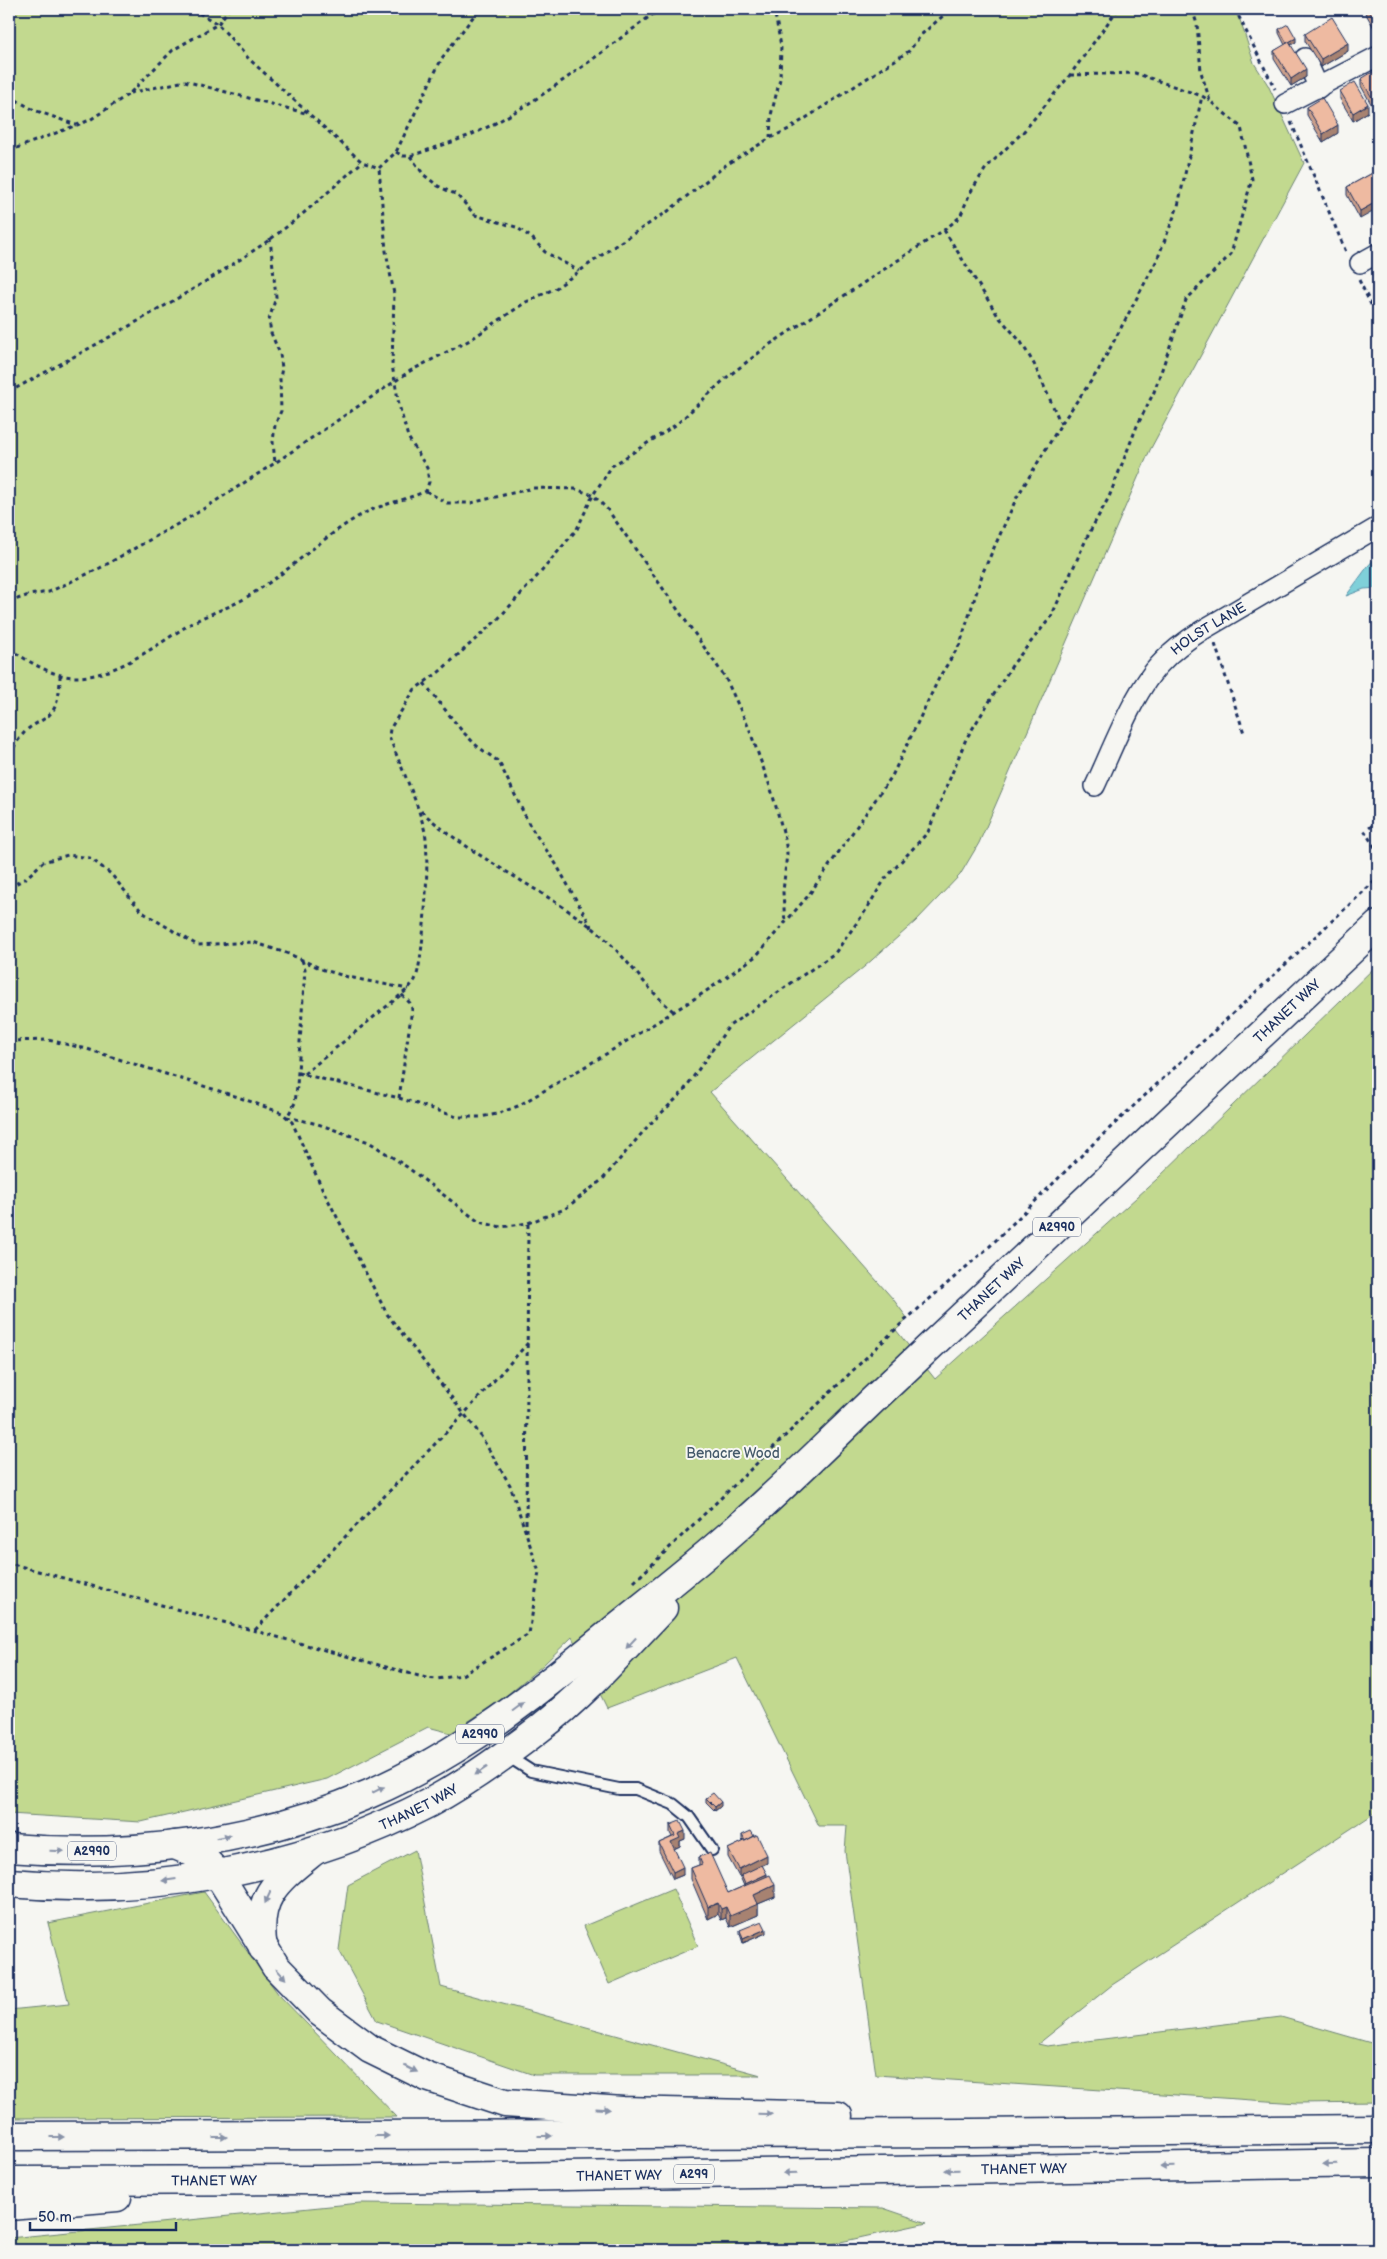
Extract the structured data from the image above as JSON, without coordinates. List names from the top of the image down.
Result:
{
  "streets": {
    "main road": ["THANET WAY", "A2990", "A299"],
    "street": ["HOLST LANE"]
  },
  "parks": ["Benacre Wood"],
  "scale_bar": "50 m"
}
